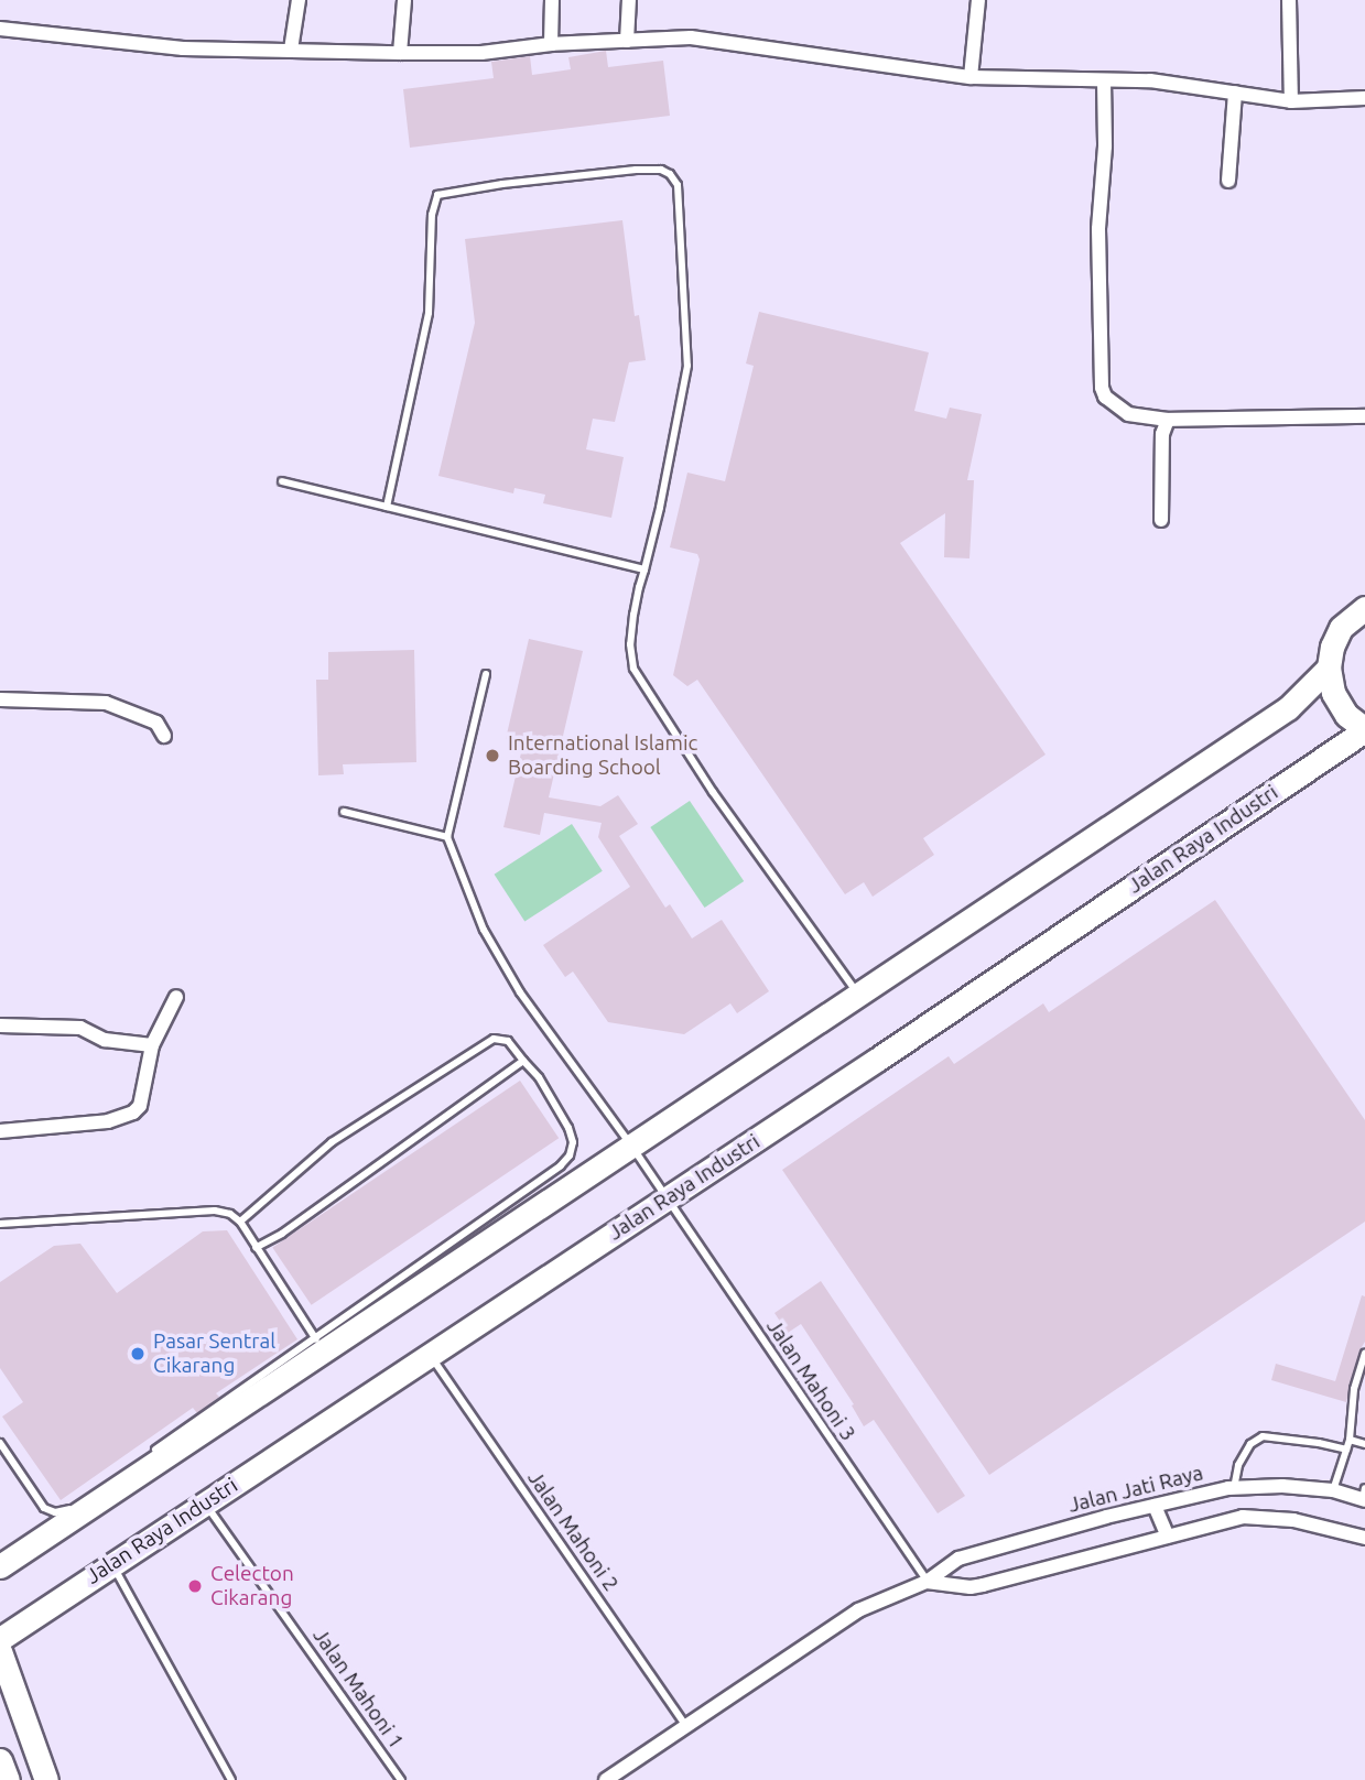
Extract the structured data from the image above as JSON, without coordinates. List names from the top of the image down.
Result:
{
  "streets": {
    "main road": ["Jalan Raya Industri"],
    "street": ["Jalan Jati Raya"],
    "lane": ["Jalan Mahoni 3", "Jalan Mahoni 2", "Jalan Mahoni 1"]
  },
  "crossings": [
    ["Jalan Raya Industri", "Jalan Mahoni 3"],
    ["Jalan Raya Industri", "Jalan Mahoni 2"],
    ["Jalan Raya Industri", "Jalan Mahoni 1"],
    ["Jalan Mahoni 3", "Jalan Jati Raya"],
    ["Jalan Jati Raya", "Jalan Mahoni 2"]
  ],
  "places": ["International Islamic Boarding School", "Pasar Sentral Cikarang", "Celecton Cikarang"]
}
